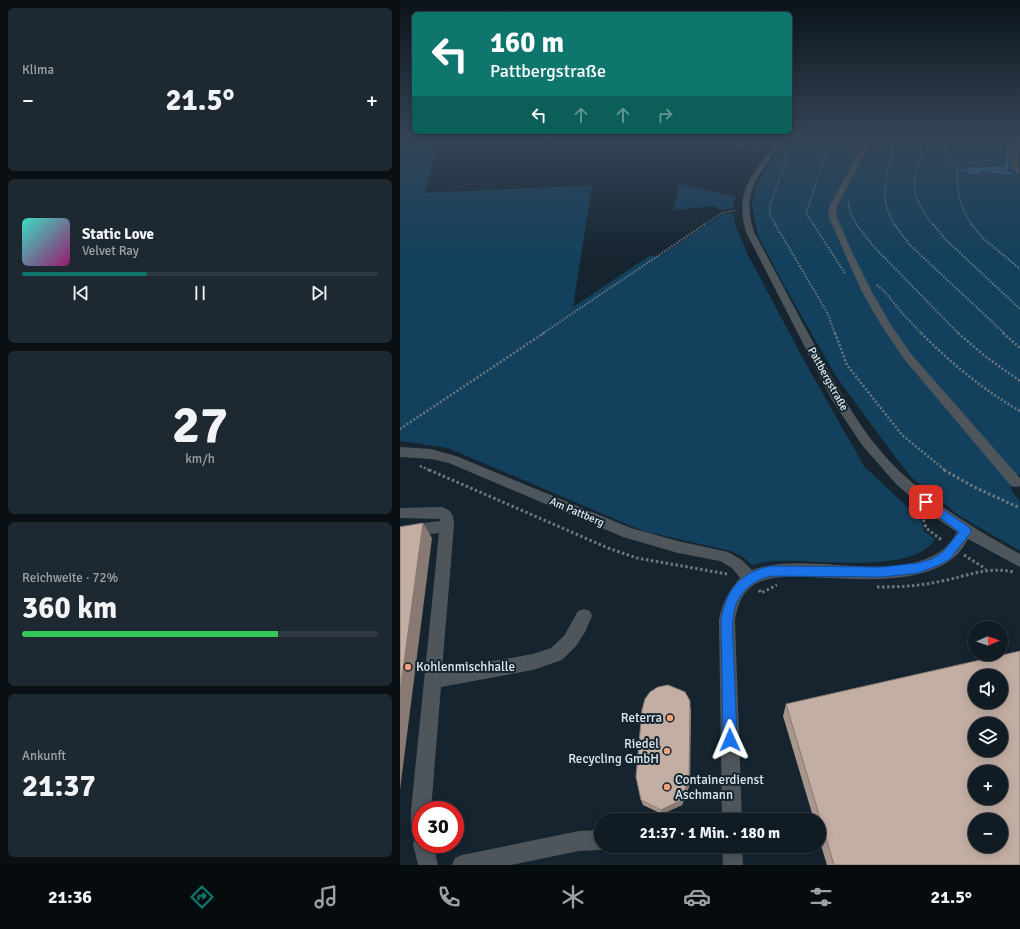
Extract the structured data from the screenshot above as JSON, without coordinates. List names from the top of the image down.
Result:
{
  "streets": {
    "street": ["Pattbergstraße", "Am Pattberg"]
  },
  "places": [
    "Kohlenmischhalle",
    "Reterra",
    "Riedel Recycling GmbH",
    "Containerdienst Aschmann"
  ],
  "north": "right",
  "page": {
    "tile": [
      "Klima",
      ["27", "km/h"],
      ["Reichweite · 72%", "360 km"],
      ["Ankunft", "21:37"]
    ],
    "turn": ["160 m", "Pattbergstraße"],
    "heat": ["−", "21.5°", "+"],
    "song": ["Static Love", "Velvet Ray"],
    "map_buttons": ["+", "−"],
    "limit": "30",
    "trip": "21:37 · 1 Min. · 180 m",
    "tabs": ["21:36", "21.5°"]
  }
}
